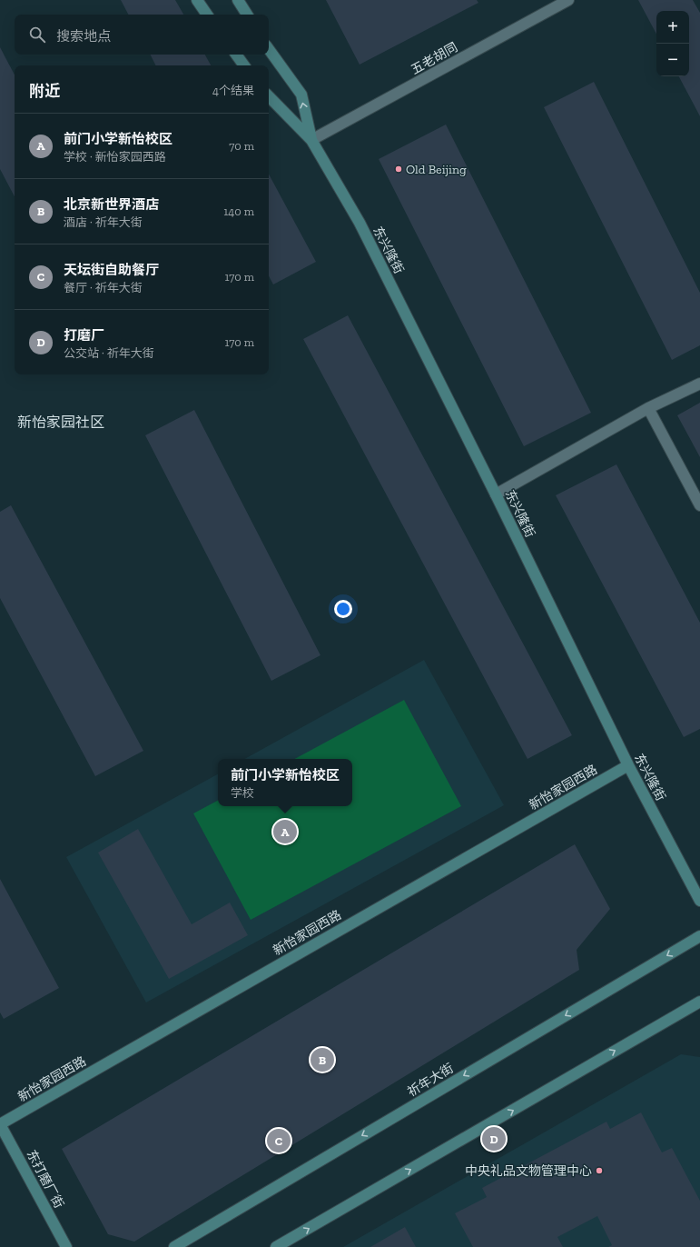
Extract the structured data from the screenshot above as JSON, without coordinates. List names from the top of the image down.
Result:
{
  "streets": {
    "street": [
      "五老胡同",
      "东兴隆街",
      "新怡家园西路",
      "祈年大街",
      "东打磨厂街"
    ]
  },
  "crossings": [
    ["五老胡同", "东兴隆街"],
    ["东兴隆街", "新怡家园西路"],
    ["新怡家园西路", "东打磨厂街"]
  ],
  "districts": ["新怡家园社区"],
  "places": ["Old Beijing", "中央礼品文物管理中心"],
  "page": {
    "map_buttons": ["+", "−"],
    "search": "搜索地点",
    "heading": ["附近", "4个结果"],
    "list": [
      {
        "mark": "A",
        "name": "前门小学新怡校区",
        "note": "学校 · 新怡家园西路",
        "value": "70 m"
      },
      {
        "mark": "B",
        "name": "北京新世界酒店",
        "note": "酒店 · 祈年大街",
        "value": "140 m"
      },
      {
        "mark": "C",
        "name": "天坛街自助餐厅",
        "note": "餐厅 · 祈年大街",
        "value": "170 m"
      },
      {
        "mark": "D",
        "name": "打磨厂",
        "note": "公交站 · 祈年大街",
        "value": "170 m"
      }
    ],
    "popup": ["前门小学新怡校区", "学校"],
    "pins": [
      "A",
      "B",
      "D",
      "C"
    ]
  }
}
